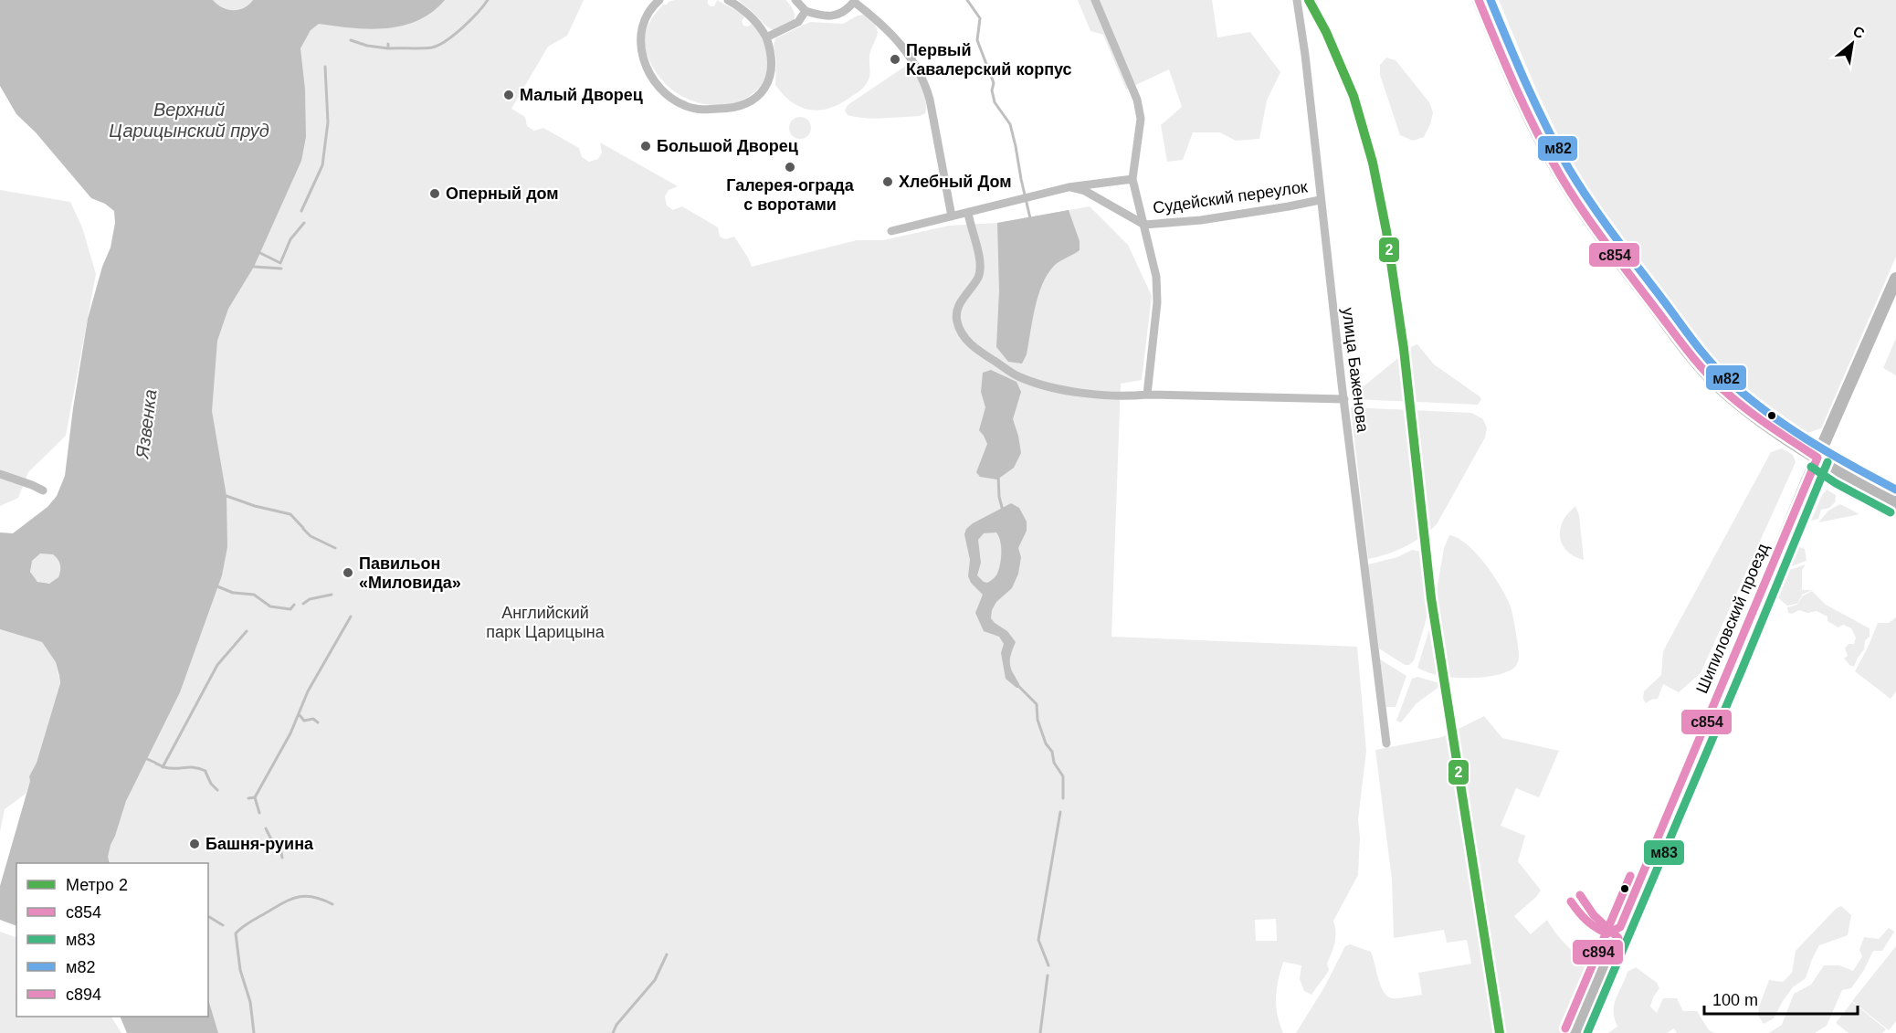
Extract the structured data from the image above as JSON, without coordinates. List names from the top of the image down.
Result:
{
  "streets": {
    "main road": ["Шипиловский проезд"],
    "street": ["Судейский переулок", "улица Баженова"]
  },
  "crossings": [
    ["Судейский переулок", "улица Баженова"]
  ],
  "water": ["Верхний Царицынский пруд", "Язвенка"],
  "parks": ["Английский парк Царицына"],
  "places": [
    "Первый Кавалерский корпус",
    "Малый Дворец",
    "Большой Дворец",
    "Галерея-ограда с воротами",
    "Хлебный Дом",
    "Оперный дом",
    "Павильон «Миловида»",
    "Башня-руина"
  ],
  "lines": [
    "metro line 2",
    "transit line с854",
    "transit line м82",
    "transit line м83",
    "transit line с894"
  ],
  "legend": [
    "Метро 2",
    "с854",
    "м83",
    "м82",
    "с894"
  ],
  "scale_bar": "100 m",
  "north": "top right"
}
